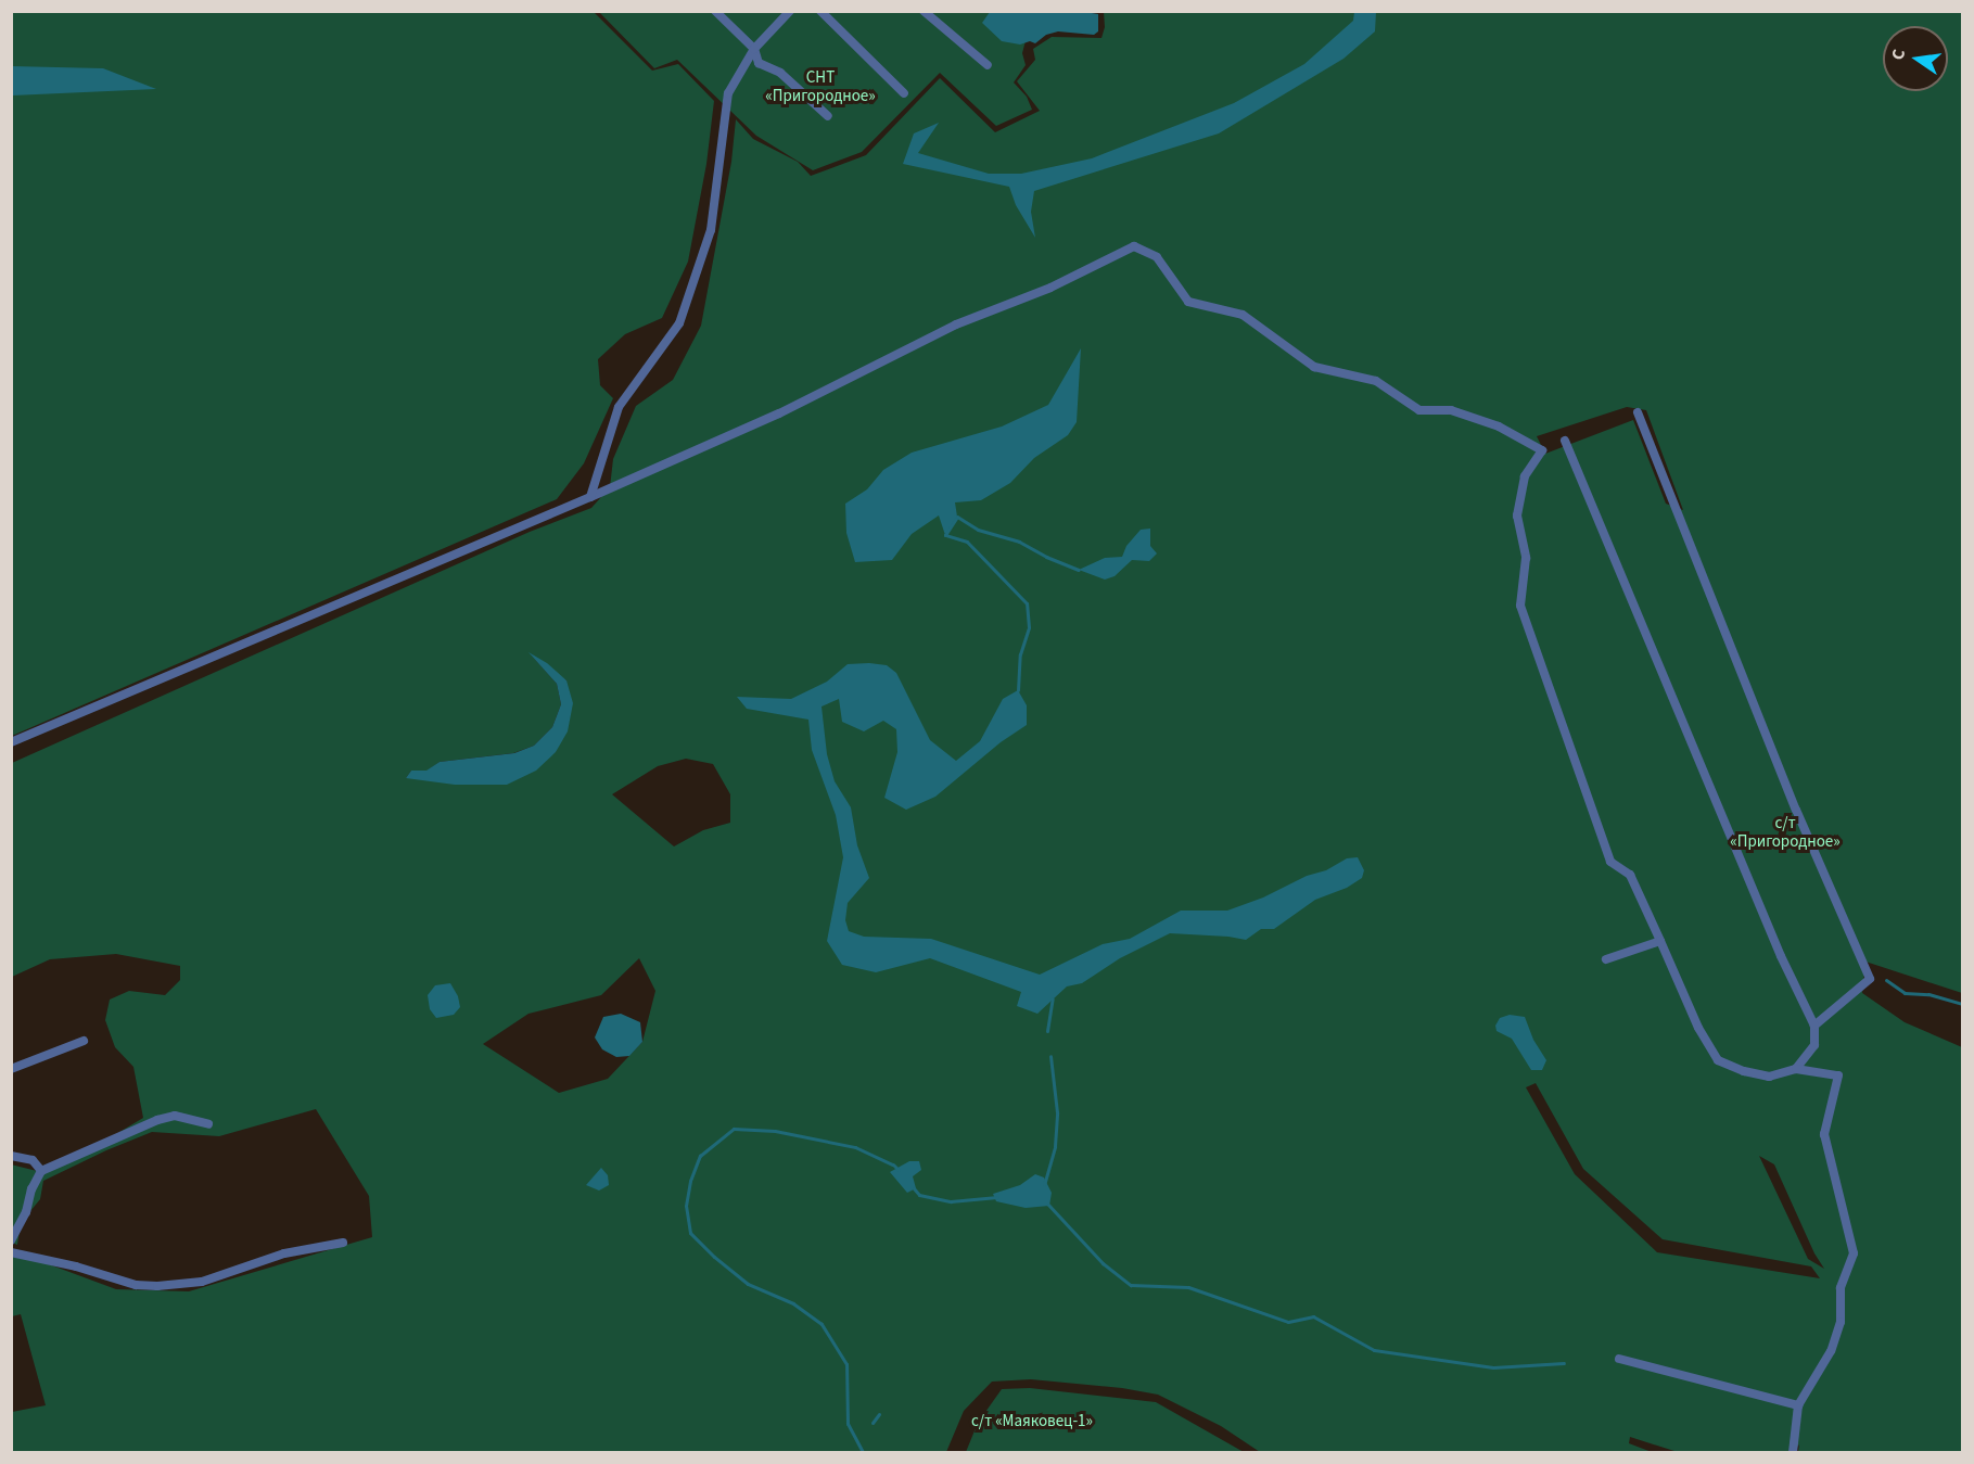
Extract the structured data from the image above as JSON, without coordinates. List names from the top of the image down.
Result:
{
  "parks": ["СНТ «Пригородное»", "с/т «Пригородное»", "с/т «Маяковец-1»"],
  "north": "left"
}
